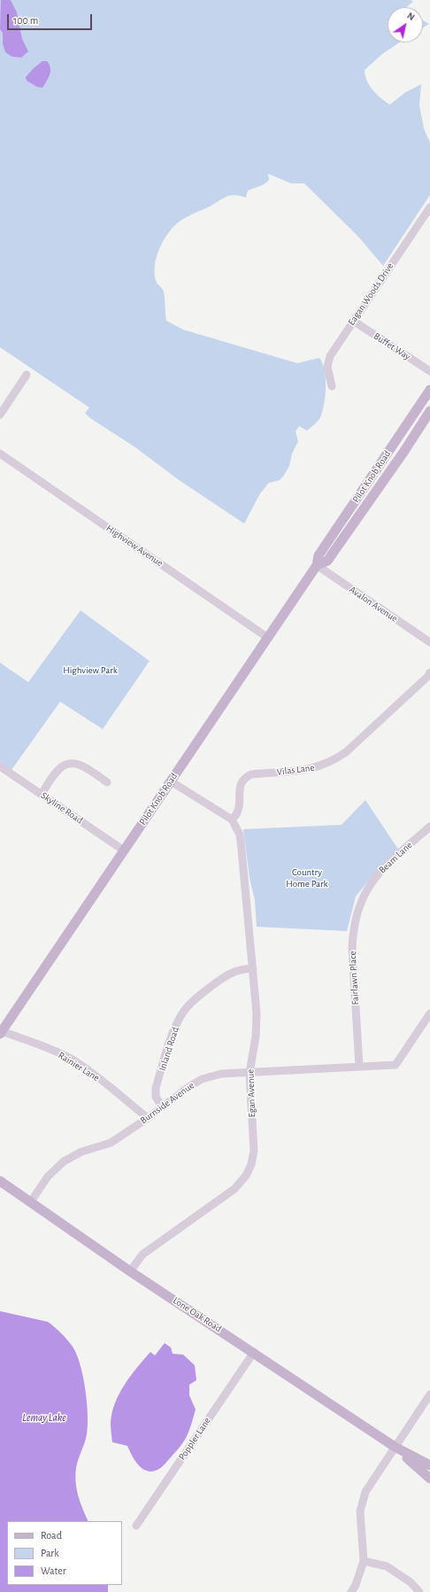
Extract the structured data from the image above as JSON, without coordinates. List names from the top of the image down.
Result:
{
  "streets": {
    "main road": ["Pilot Knob Road", "Lone Oak Road"],
    "street": [
      "Eagan Woods Drive",
      "Buffet Way",
      "Highview Avenue",
      "Avalon Avenue",
      "Vilas Lane",
      "Skyline Road",
      "Beam Lane",
      "Fairlawn Place",
      "Inland Road",
      "Rainier Lane",
      "Egan Avenue",
      "Burnside Avenue",
      "Poppler Lane"
    ]
  },
  "crossings": [
    ["Eagan Woods Drive", "Buffet Way"],
    ["Pilot Knob Road", "Highview Avenue"],
    ["Pilot Knob Road", "Avalon Avenue"],
    ["Pilot Knob Road", "Skyline Road"],
    ["Pilot Knob Road", "Rainier Lane"],
    ["Vilas Lane", "Egan Avenue"],
    ["Beam Lane", "Fairlawn Place"],
    ["Fairlawn Place", "Burnside Avenue"],
    ["Inland Road", "Egan Avenue"],
    ["Inland Road", "Burnside Avenue"],
    ["Rainier Lane", "Burnside Avenue"],
    ["Egan Avenue", "Burnside Avenue"],
    ["Egan Avenue", "Lone Oak Road"],
    ["Burnside Avenue", "Lone Oak Road"],
    ["Lone Oak Road", "Poppler Lane"]
  ],
  "water": ["Lemay Lake"],
  "parks": ["Highview Park", "Country Home Park"],
  "legend": ["Road", "Park", "Water"],
  "scale_bar": "100 m",
  "north": "top right"
}
